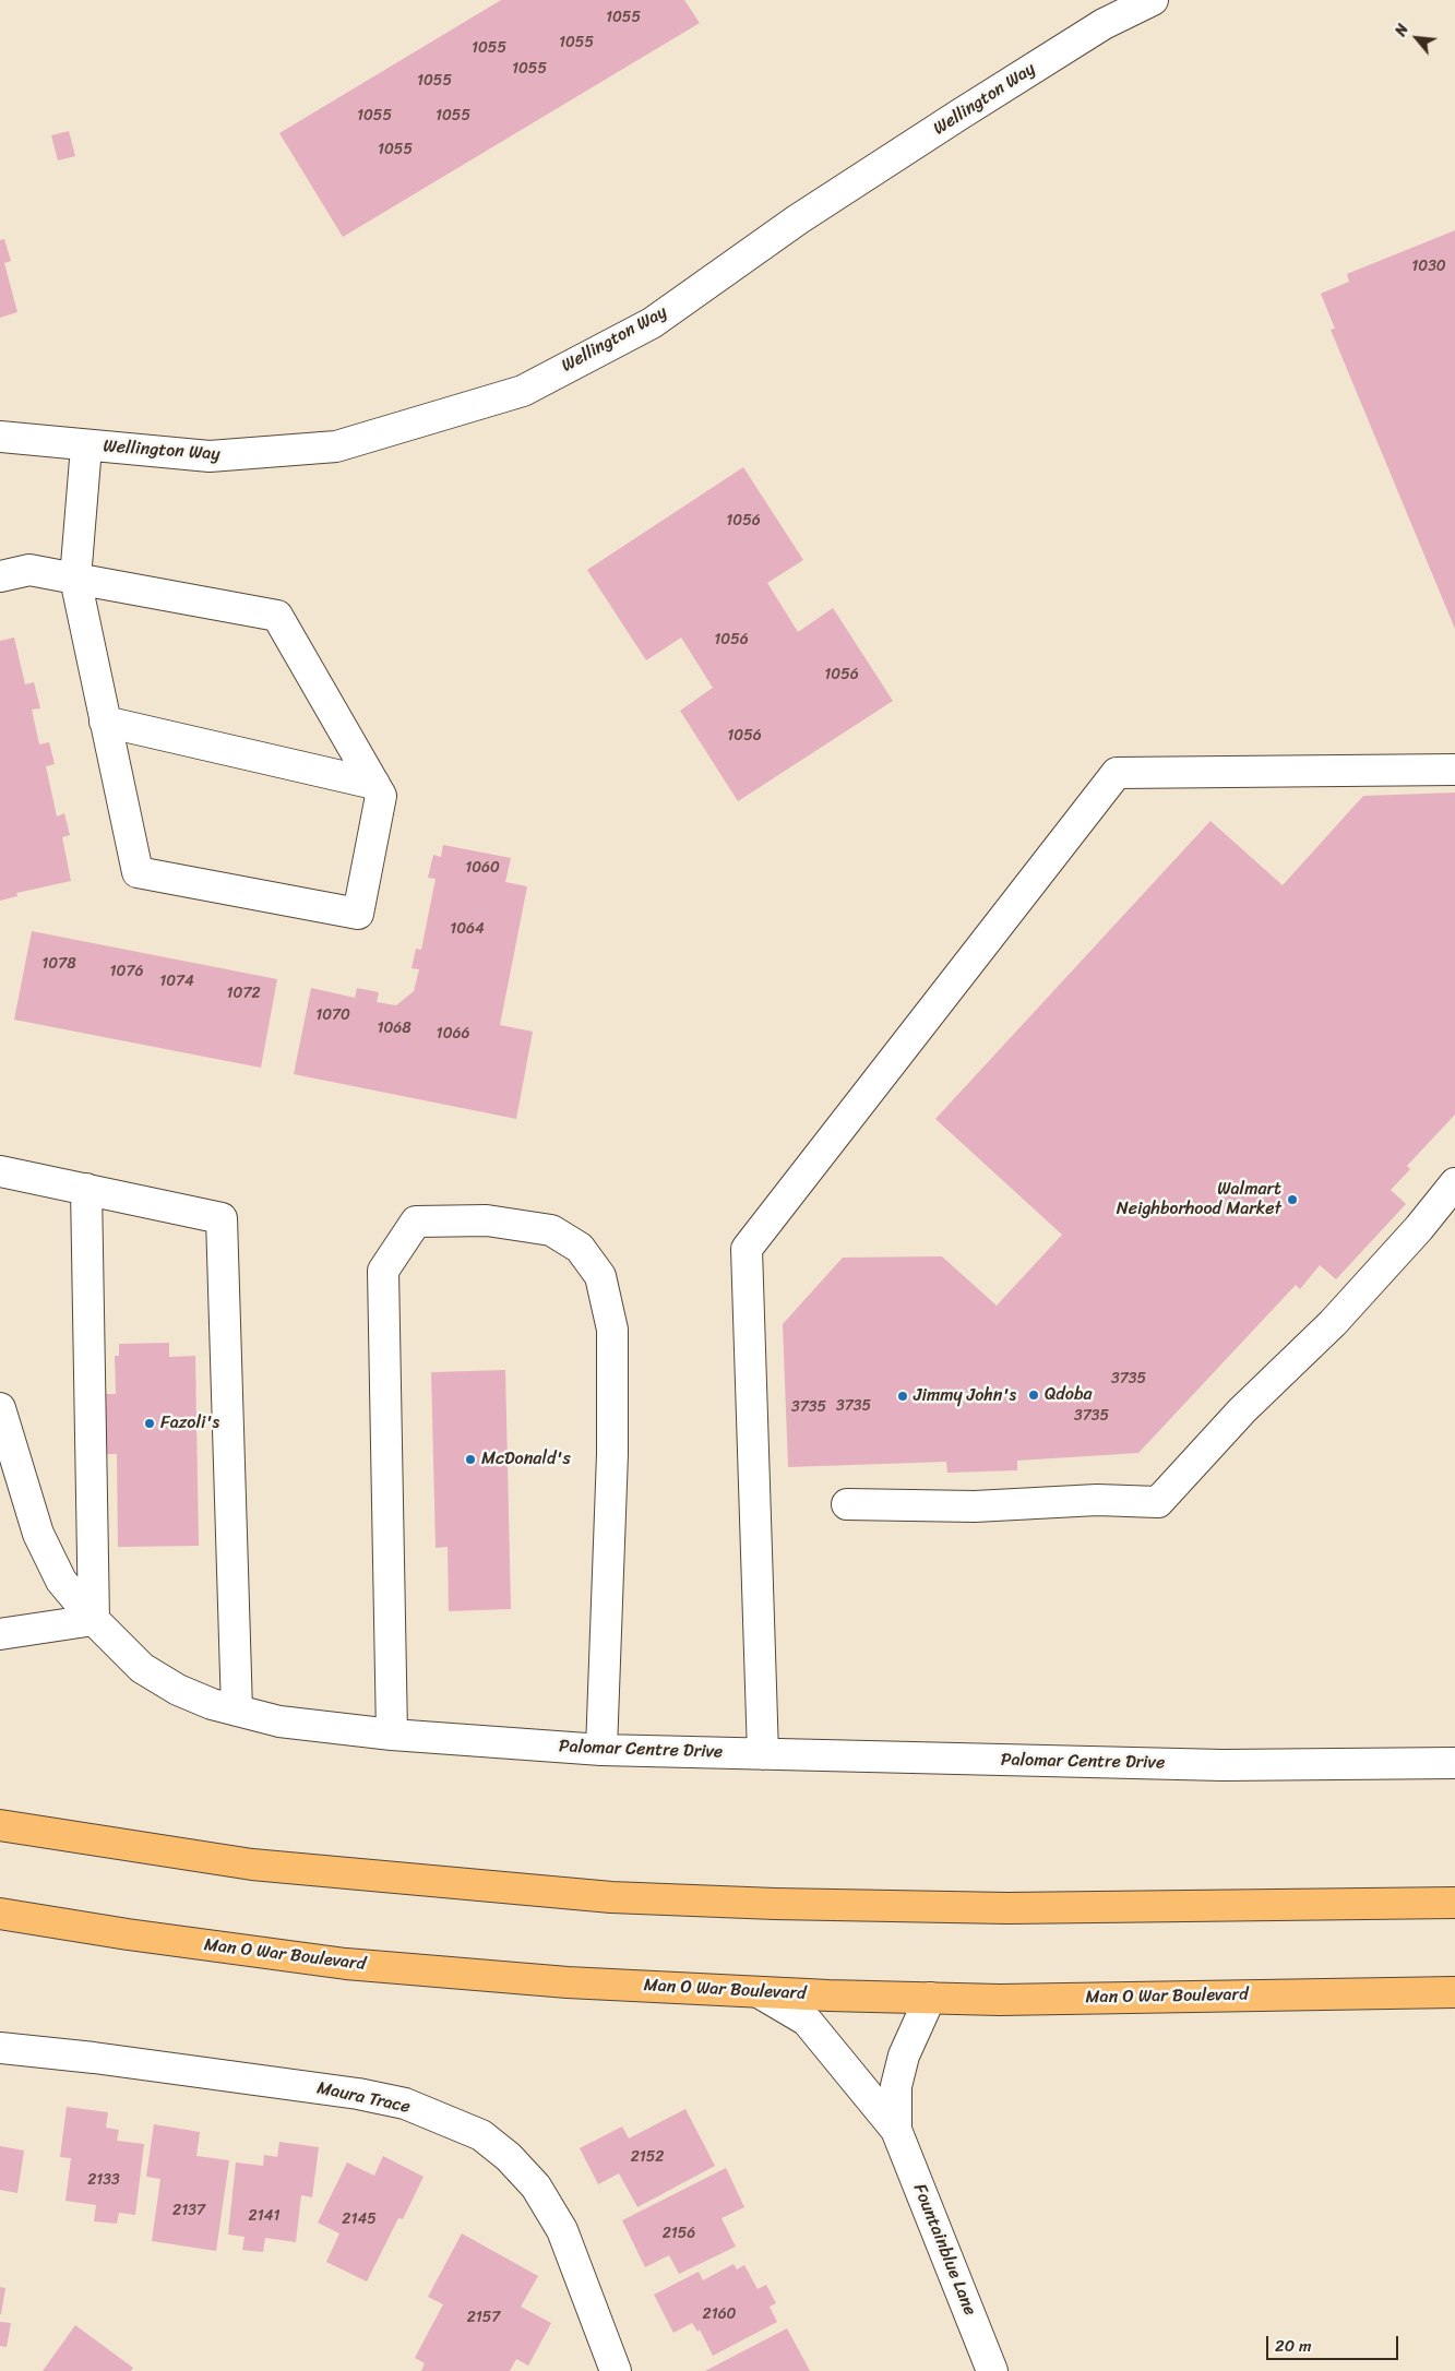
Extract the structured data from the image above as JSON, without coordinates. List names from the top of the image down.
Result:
{
  "streets": {
    "main road": ["Man O War Boulevard"],
    "street": [
      "Wellington Way",
      "Palomar Centre Drive",
      "Maura Trace",
      "Fountainblue Lane"
    ]
  },
  "places": [
    "Walmart Neighborhood Market",
    "Qdoba",
    "Jimmy John's",
    "Fazoli's",
    "McDonald's"
  ],
  "house_numbers": [
    "1055",
    "1055",
    "1055",
    "1055",
    "1055",
    "1055",
    "1055",
    "1055",
    "1030",
    "1056",
    "1056",
    "1056",
    "1056",
    "1060",
    "1064",
    "1078",
    "1076",
    "1074",
    "1072",
    "1070",
    "1068",
    "1066",
    "3735",
    "3735",
    "3735",
    "3735",
    "2152",
    "2133",
    "2137",
    "2141",
    "2145",
    "2156",
    "2160",
    "2157"
  ],
  "scale_bar": "20 m",
  "north": "top left"
}
